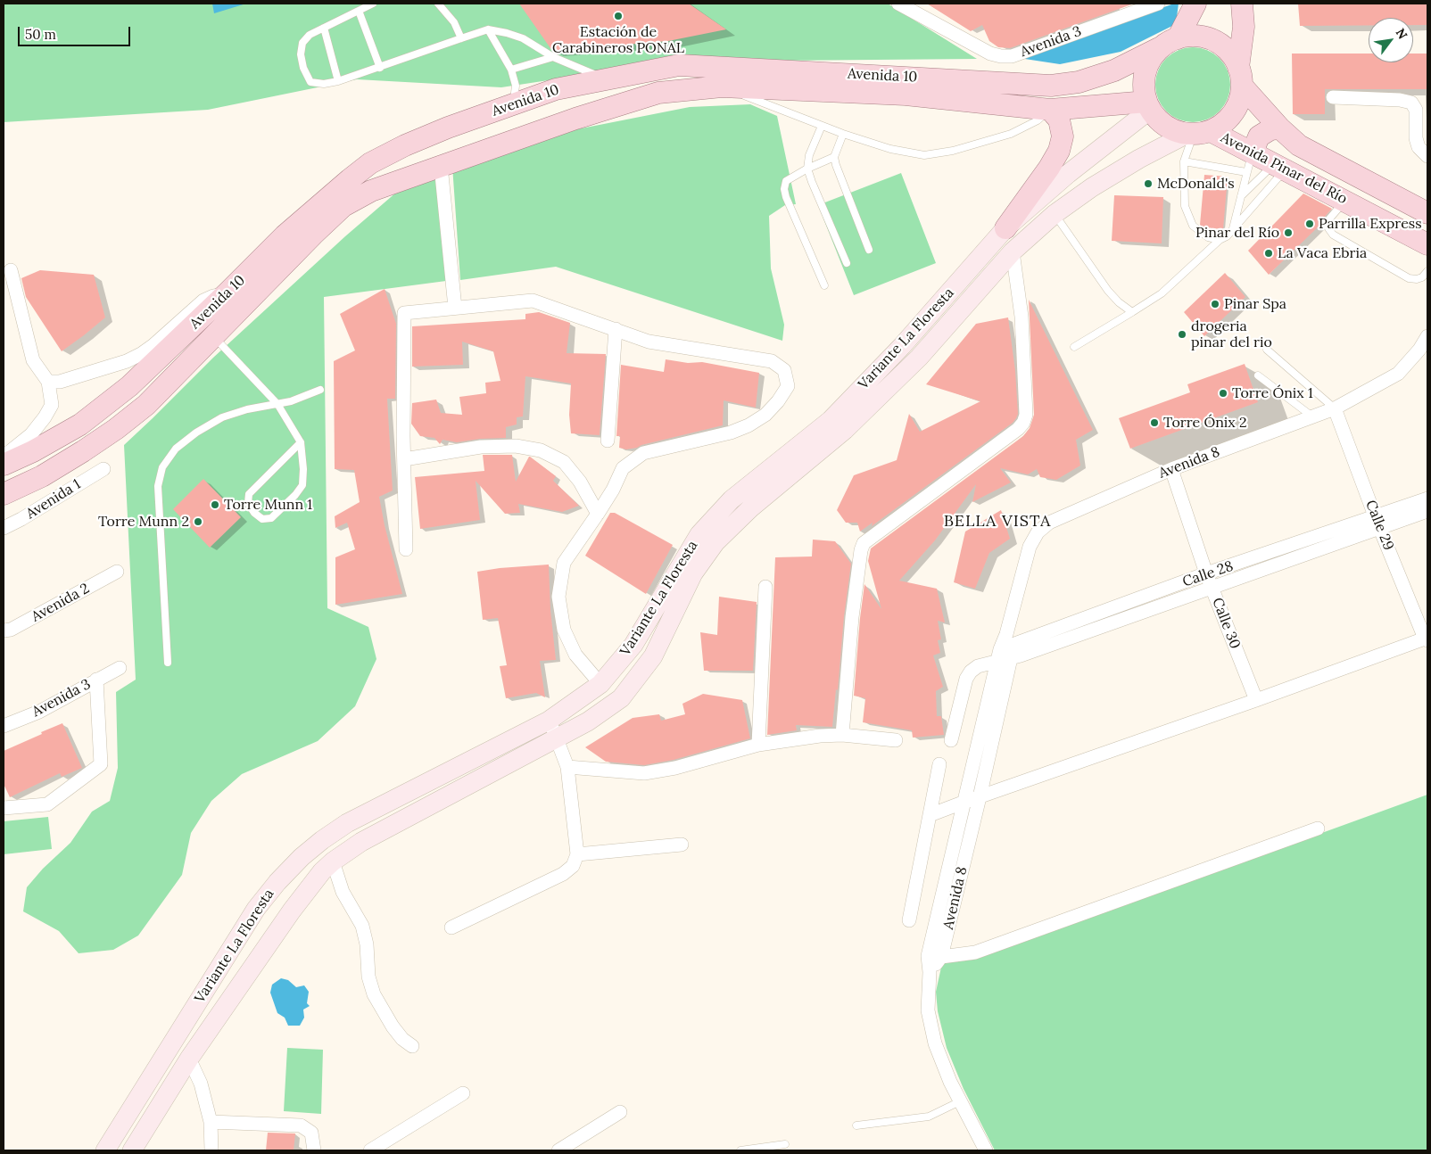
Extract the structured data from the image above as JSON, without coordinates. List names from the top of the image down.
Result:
{
  "streets": {
    "main road": ["Avenida 10", "Avenida Pinar del Río", "Variante La Floresta"],
    "street": [
      "Avenida 3",
      "Avenida 8",
      "Avenida 1",
      "Calle 29",
      "Calle 28",
      "Avenida 2",
      "Calle 30"
    ]
  },
  "crossings": [
    ["Avenida 10", "Avenida Pinar del Río"],
    ["Avenida 10", "Variante La Floresta"],
    ["Avenida Pinar del Río", "Variante La Floresta"],
    ["Avenida 8", "Calle 29"],
    ["Avenida 8", "Calle 28"],
    ["Avenida 8", "Calle 30"],
    ["Calle 29", "Calle 28"],
    ["Calle 28", "Calle 30"]
  ],
  "districts": ["BELLA VISTA"],
  "places": [
    "Estación de Carabineros PONAL",
    "McDonald's",
    "Parrilla Express",
    "Pinar del Río",
    "La Vaca Ebria",
    "Pinar Spa",
    "drogeria pinar del rio",
    "Torre Ónix 1",
    "Torre Ónix 2",
    "Torre Munn 1",
    "Torre Munn 2"
  ],
  "scale_bar": "50 m",
  "north": "top right"
}
